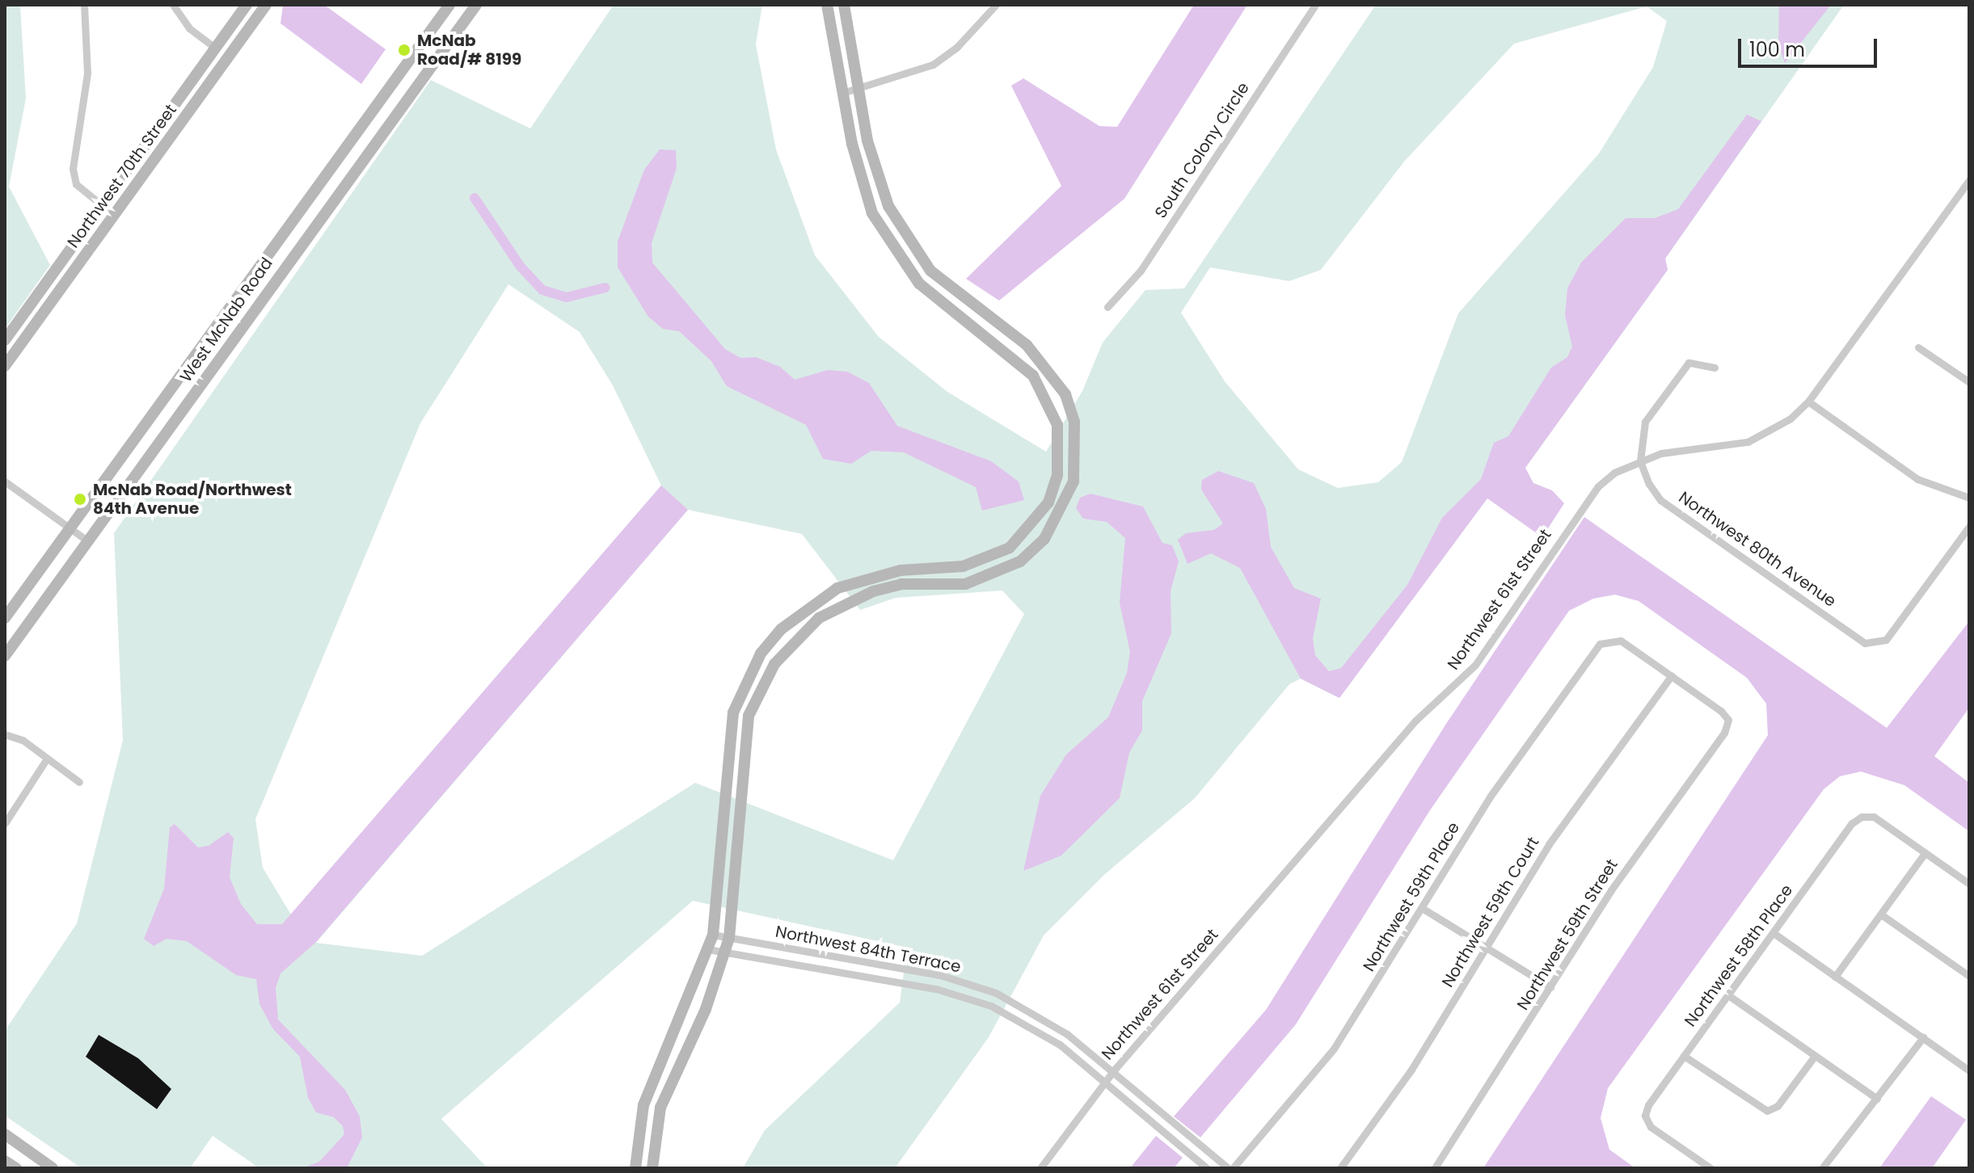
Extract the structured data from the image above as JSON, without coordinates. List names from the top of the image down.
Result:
{
  "streets": {
    "street": [
      "South Colony Circle",
      "Northwest 70th Street",
      "West McNab Road",
      "Northwest 80th Avenue",
      "Northwest 61st Street",
      "Northwest 59th Place",
      "Northwest 59th Court",
      "Northwest 59th Street",
      "Northwest 84th Terrace",
      "Northwest 58th Place"
    ]
  },
  "crossings": [
    ["Northwest 80th Avenue", "Northwest 61st Street"],
    ["Northwest 61st Street", "Northwest 84th Terrace"],
    ["Northwest 59th Place", "Northwest 59th Court"],
    ["Northwest 59th Place", "Northwest 59th Street"],
    ["Northwest 59th Place", "Northwest 84th Terrace"],
    ["Northwest 59th Court", "Northwest 59th Street"]
  ],
  "places": ["McNab Road/# 8199", "McNab Road/Northwest 84th Avenue"],
  "scale_bar": "100 m"
}
